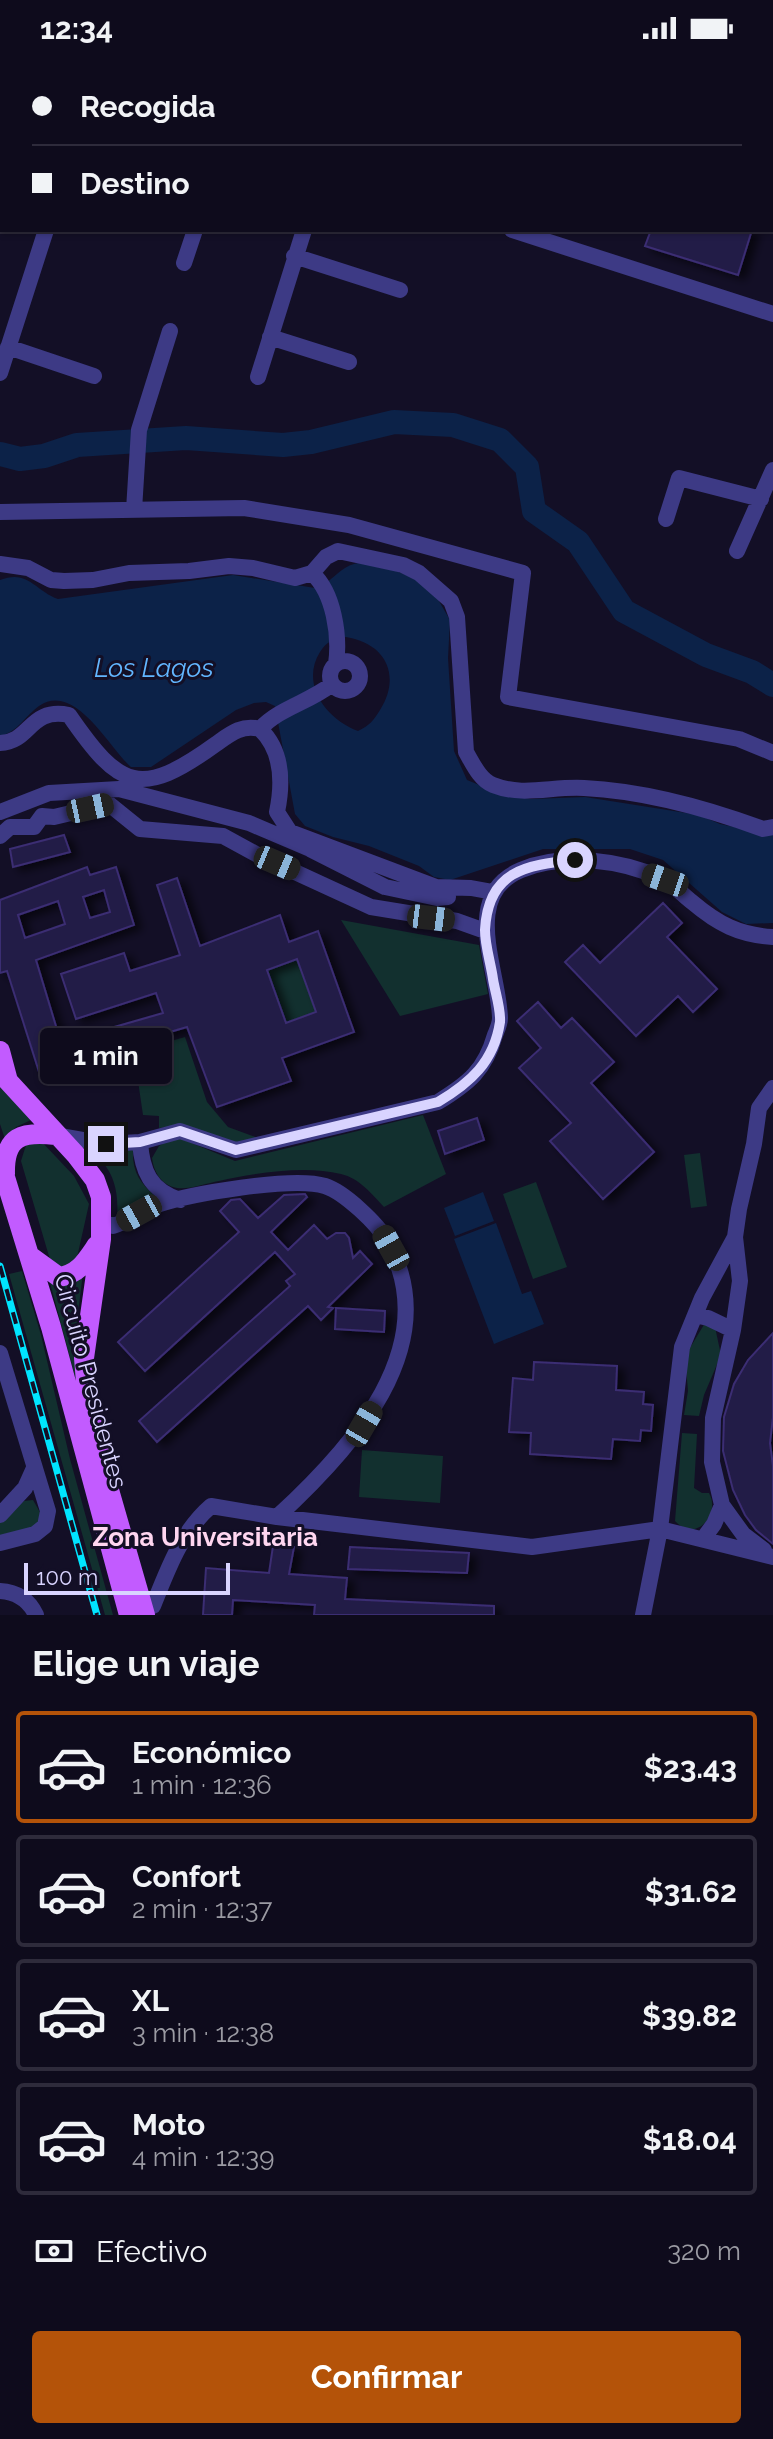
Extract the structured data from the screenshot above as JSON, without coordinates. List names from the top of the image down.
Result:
{
  "streets": {
    "main road": ["Circuito Presidentes"]
  },
  "districts": ["Zona Universitaria"],
  "water": ["Los Lagos"],
  "scale_bar": "100 m",
  "page": {
    "status": "12:34",
    "banner": ["Recogida", "Destino"],
    "bubble": "1 min",
    "scale": "100 m",
    "heading": "Elige un viaje",
    "list": [
      {
        "name": "Económico",
        "note": "1 min · 12:36",
        "value": "$23.43"
      },
      {
        "name": "Confort",
        "note": "2 min · 12:37",
        "value": "$31.62"
      },
      {
        "name": "XL",
        "note": "3 min · 12:38",
        "value": "$39.82"
      },
      {
        "name": "Moto",
        "note": "4 min · 12:39",
        "value": "$18.04"
      }
    ],
    "pay": ["Efectivo", "320 m"],
    "buttons": "Confirmar"
  }
}
